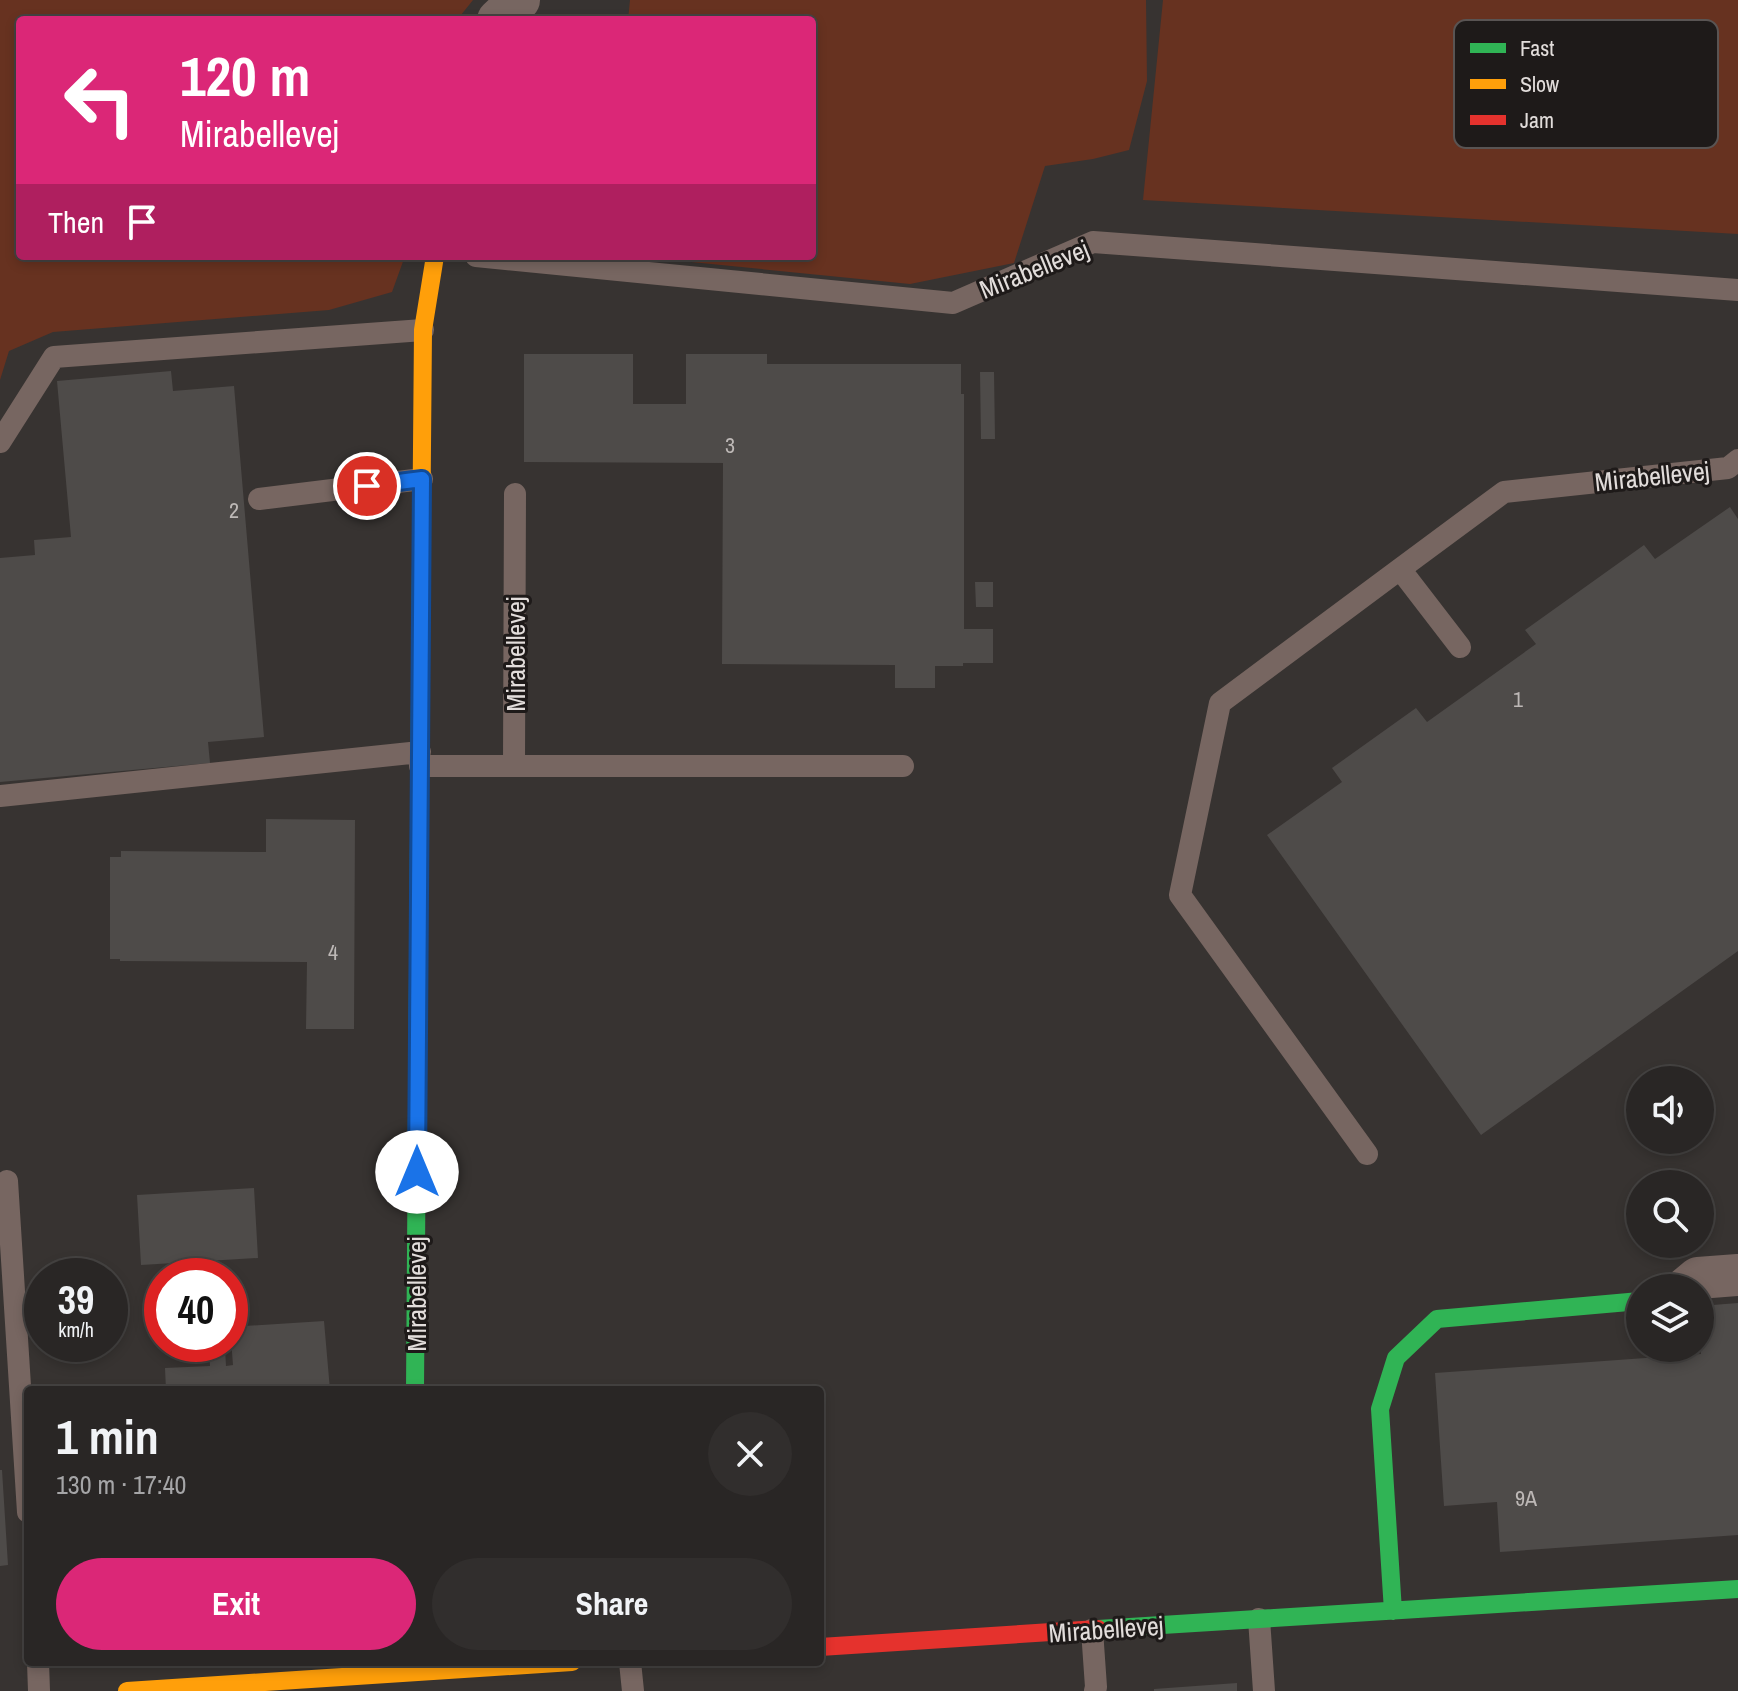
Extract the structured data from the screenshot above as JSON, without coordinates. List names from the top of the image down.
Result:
{
  "streets": {
    "street": ["Mirabellevej"]
  },
  "house_numbers": [
    "3",
    "2",
    "1",
    "4",
    "9A"
  ],
  "legend": ["Fast", "Slow", "Jam"],
  "page": {
    "turn": ["120 m", "Mirabellevej"],
    "then": "Then",
    "speed": "39 km/h",
    "limit": "40",
    "heading": ["1 min", "130 m · 17:40"],
    "buttons": ["Exit", "Share"]
  }
}
